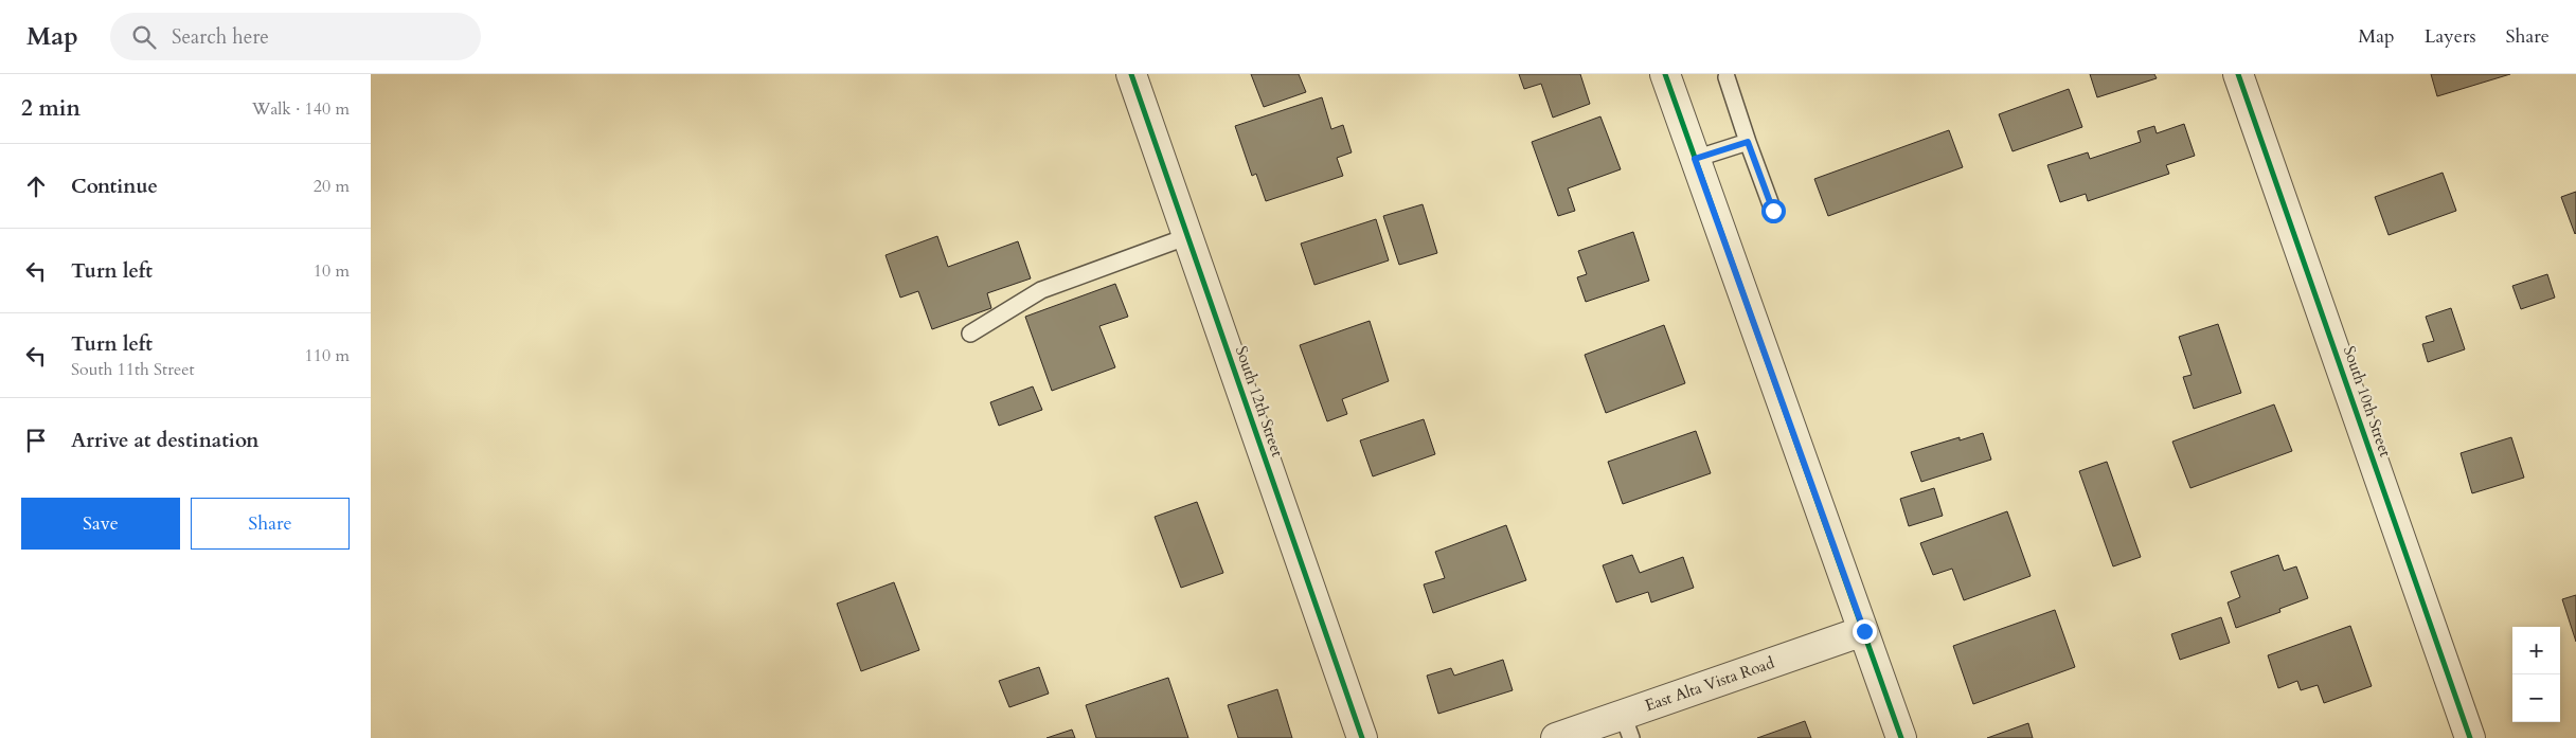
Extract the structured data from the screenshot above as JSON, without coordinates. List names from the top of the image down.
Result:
{
  "streets": {
    "street": ["South 12th Street", "South 10th Street", "East Alta Vista Road"]
  },
  "page": {
    "header": "Map",
    "search": "Search here",
    "nav": ["Map", "Layers", "Share"],
    "heading": ["2 min", "Walk · 140 m"],
    "list": [
      ["Continue", "20 m"],
      ["Turn left", "10 m"],
      ["Turn left", "South 11th Street", "110 m"],
      "Arrive at destination"
    ],
    "buttons": ["Save", "Share"],
    "map_buttons": ["+", "−"]
  }
}
